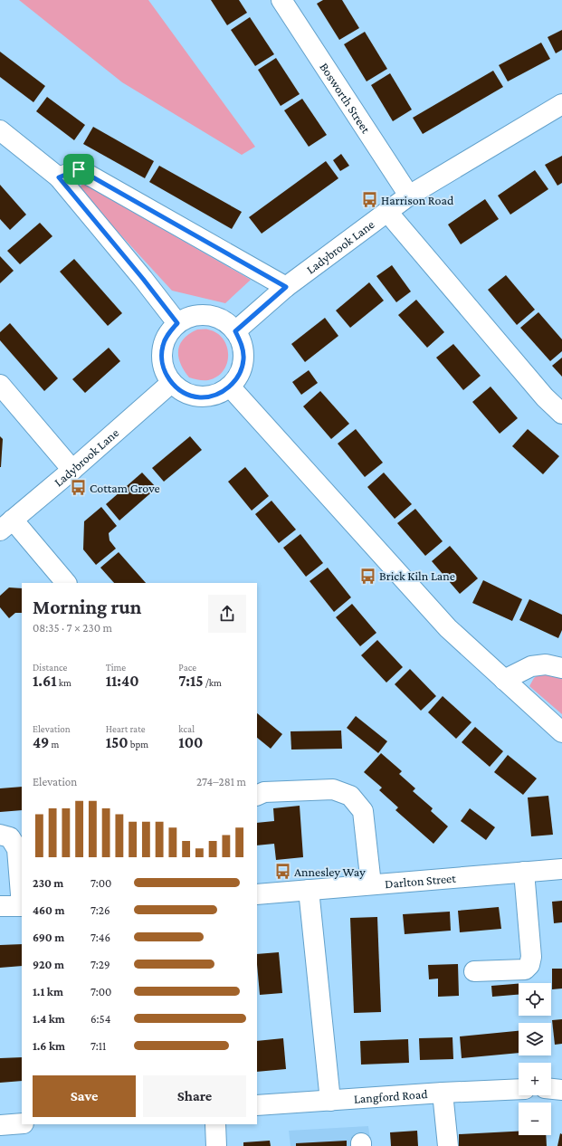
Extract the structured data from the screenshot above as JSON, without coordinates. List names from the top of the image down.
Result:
{
  "streets": {
    "street": [
      "Bosworth Street",
      "Ladybrook Lane",
      "Darlton Street",
      "Langford Road"
    ]
  },
  "crossings": [
    ["Bosworth Street", "Ladybrook Lane"]
  ],
  "places": {
    "bus stop": [
      "Harrison Road",
      "Cottam Grove",
      "Brick Kiln Lane",
      "Annesley Way"
    ]
  },
  "page": {
    "heading": ["Morning run", "08:35 · 7 × 230 m"],
    "stats": [
      ["Distance", "1.61 km"],
      ["Time", "11:40"],
      ["Pace", "7:15 /km"],
      ["Elevation", "49 m"],
      ["Heart rate", "150 bpm"],
      ["kcal", "100"]
    ],
    "chart": ["Elevation", "274–281 m"],
    "list": [
      {
        "name": "230 m",
        "note": "7:00"
      },
      {
        "name": "460 m",
        "note": "7:26"
      },
      {
        "name": "690 m",
        "note": "7:46"
      },
      {
        "name": "920 m",
        "note": "7:29"
      },
      {
        "name": "1.1 km",
        "note": "7:00"
      },
      {
        "name": "1.4 km",
        "note": "6:54"
      },
      {
        "name": "1.6 km",
        "note": "7:11"
      }
    ],
    "map_buttons": ["+", "−"],
    "buttons": ["Save", "Share"]
  }
}
